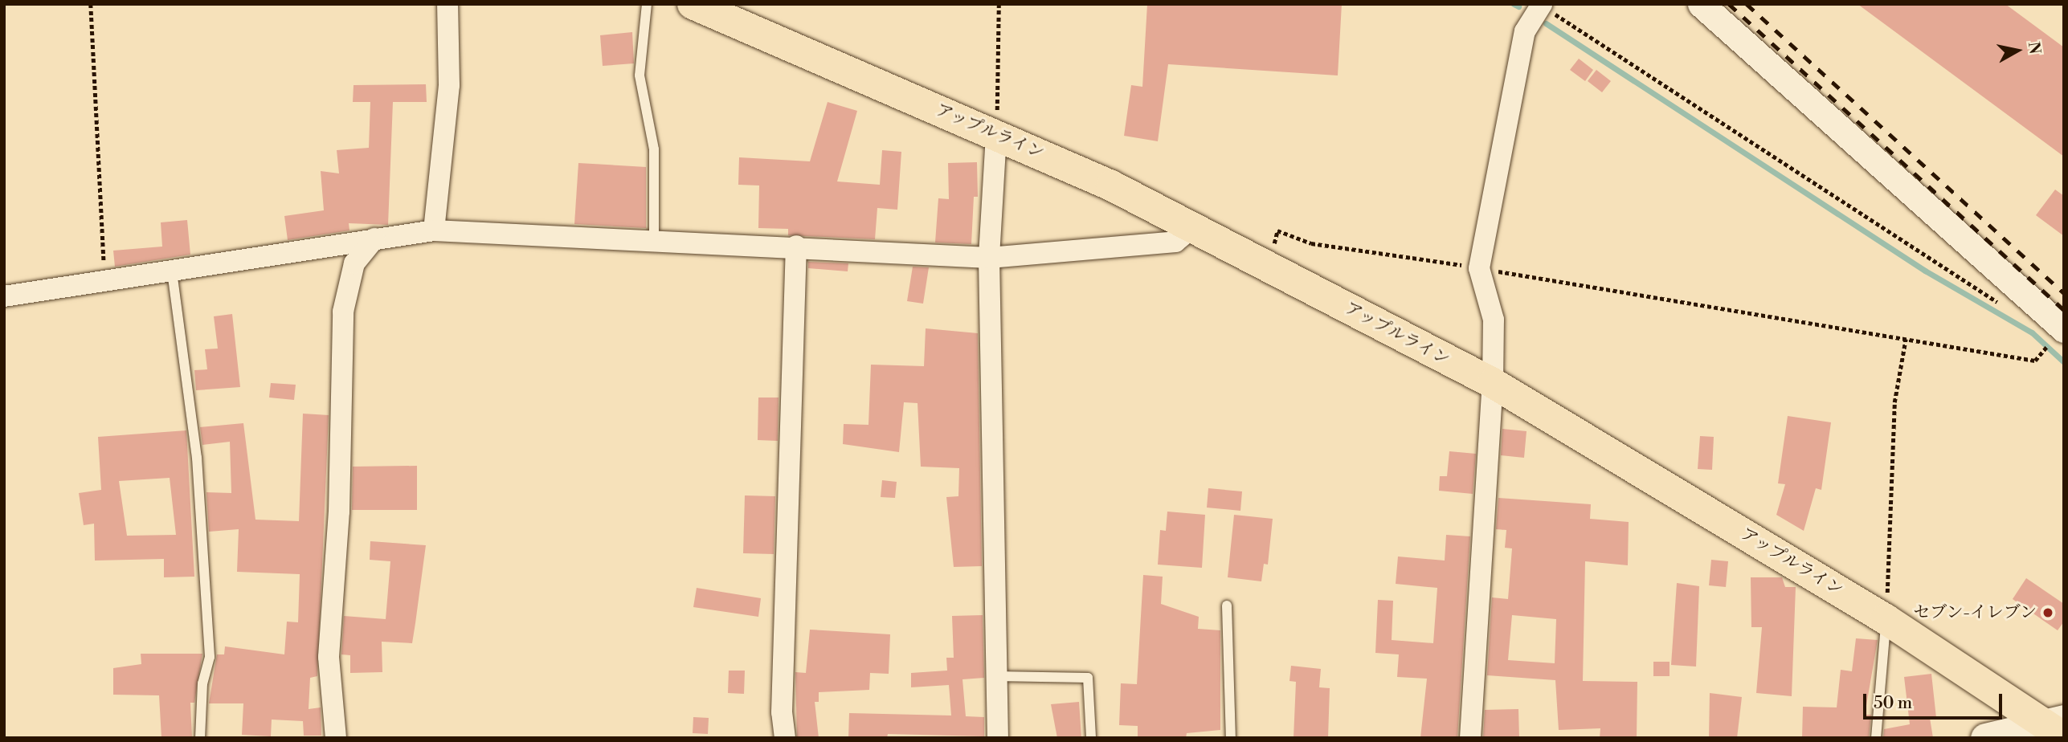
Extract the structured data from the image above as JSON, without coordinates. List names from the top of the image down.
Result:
{
  "streets": {
    "highway": ["アップルライン"]
  },
  "places": ["セブン-イレブン"],
  "scale_bar": "50 m",
  "north": "right"
}
